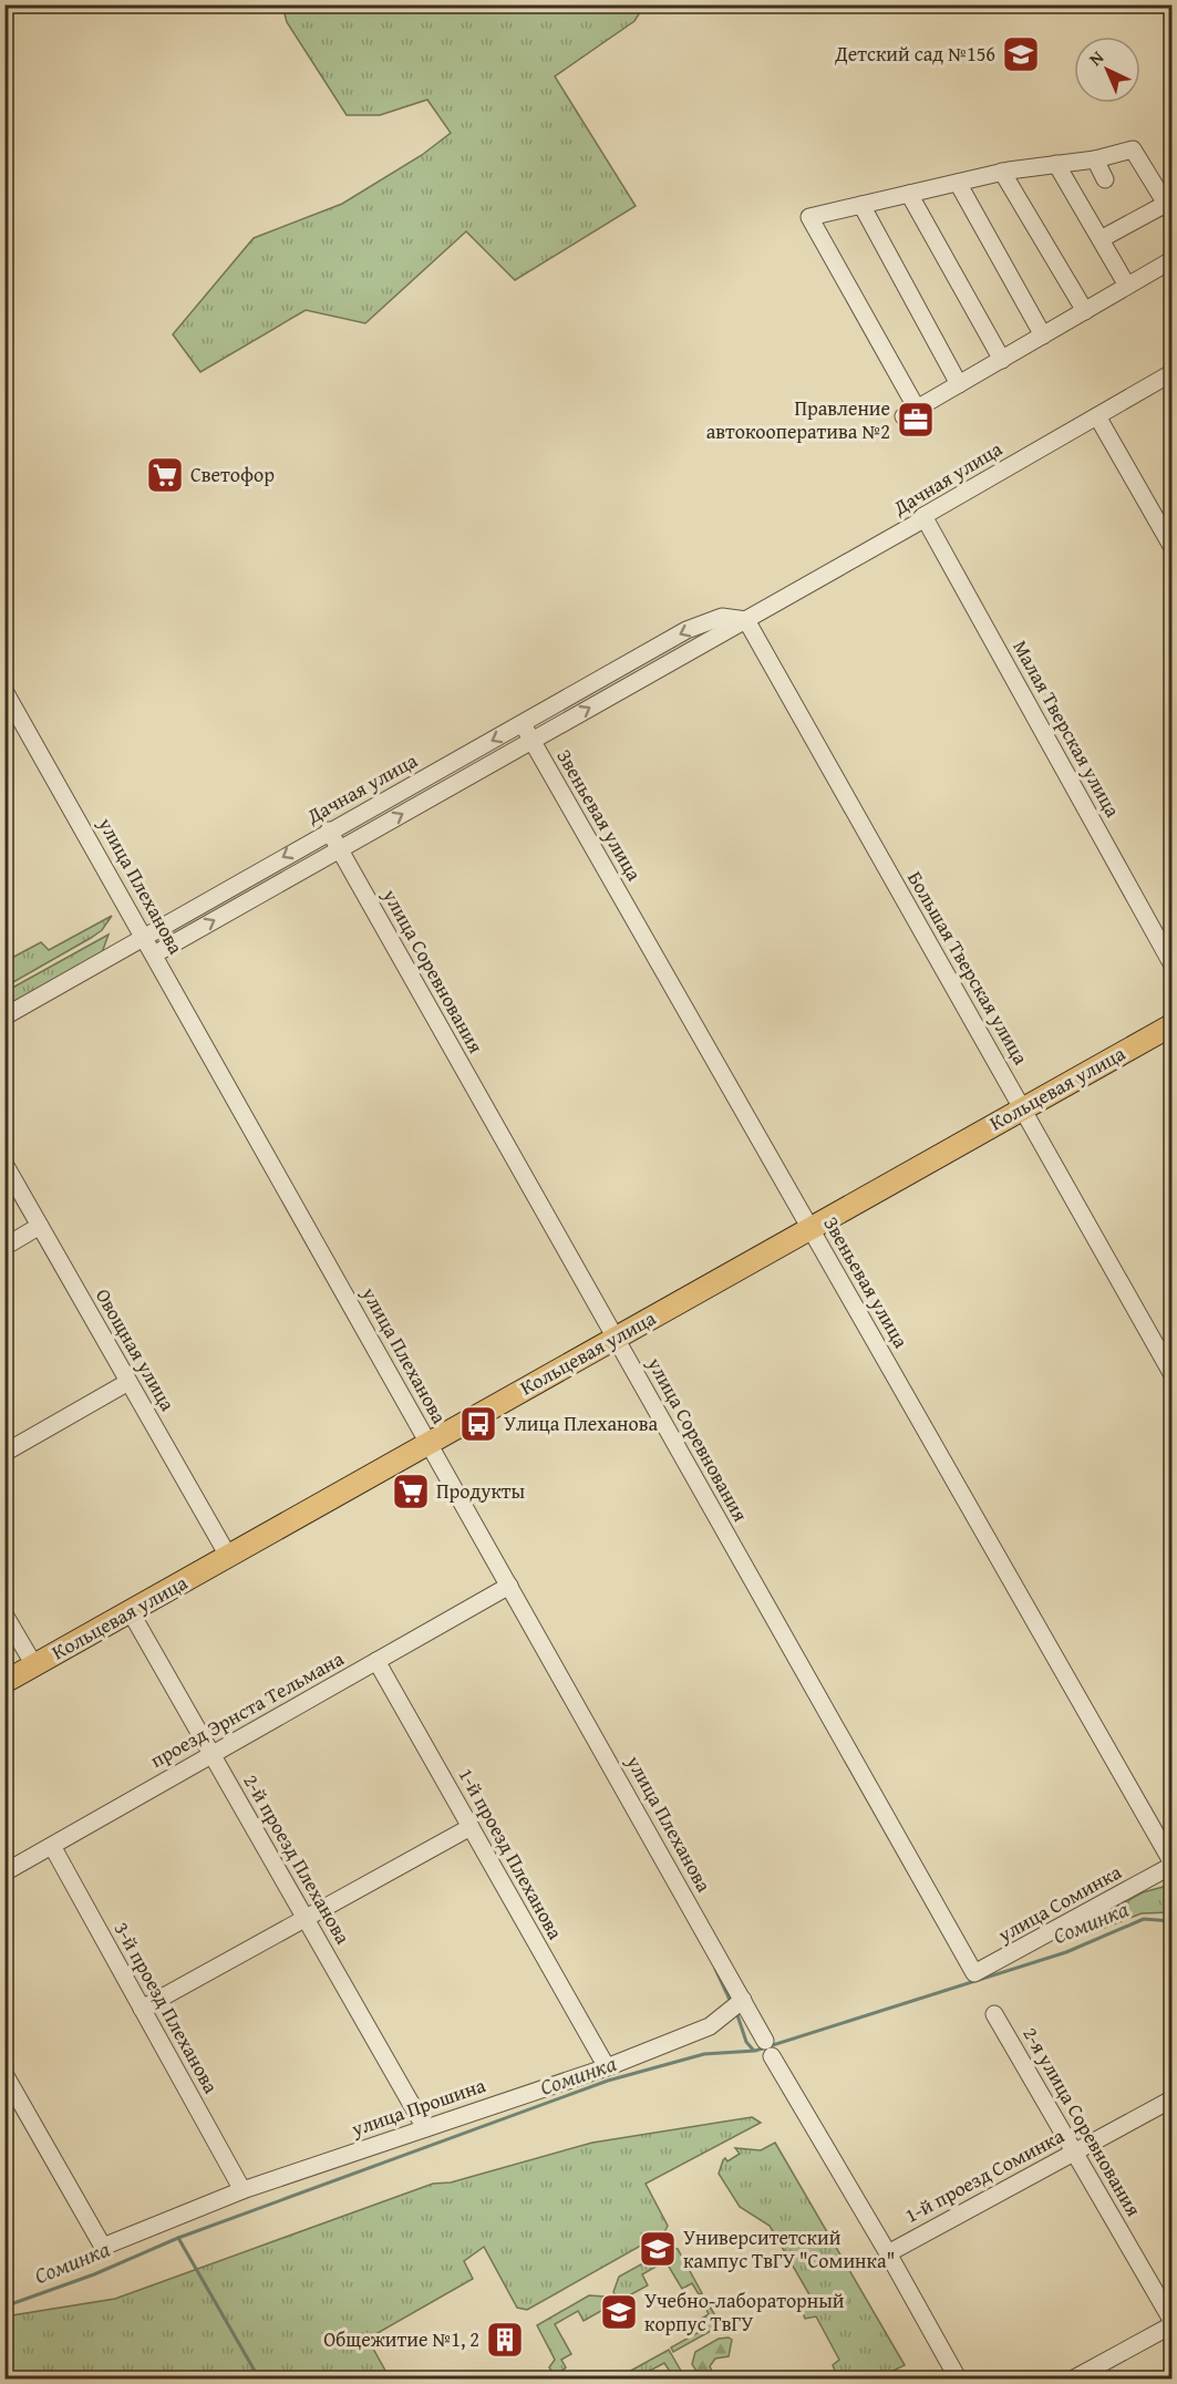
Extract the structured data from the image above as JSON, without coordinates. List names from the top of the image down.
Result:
{
  "streets": {
    "main road": ["Кольцевая улица"],
    "street": [
      "Дачная улица",
      "Малая Тверская улица",
      "Звеньевая улица",
      "улица Плеханова",
      "Большая Тверская улица",
      "улица Соревнования",
      "Овощная улица",
      "проезд Эрнста Тельмана",
      "1-й проезд Плеханова",
      "2-й проезд Плеханова",
      "улица Соминка",
      "3-й проезд Плеханова",
      "улица Прошина",
      "2-я улица Соревнования",
      "1-й проезд Соминка"
    ]
  },
  "crossings": [
    ["Дачная улица", "Малая Тверская улица"],
    ["Дачная улица", "Звеньевая улица"],
    ["Дачная улица", "улица Плеханова"],
    ["Дачная улица", "Большая Тверская улица"],
    ["Дачная улица", "улица Соревнования"],
    ["Звеньевая улица", "Кольцевая улица"],
    ["Звеньевая улица", "улица Соминка"],
    ["улица Плеханова", "Кольцевая улица"],
    ["улица Плеханова", "проезд Эрнста Тельмана"],
    ["улица Плеханова", "улица Прошина"],
    ["улица Плеханова", "1-й проезд Соминка"],
    ["Большая Тверская улица", "Кольцевая улица"],
    ["улица Соревнования", "Кольцевая улица"],
    ["улица Соревнования", "улица Соминка"],
    ["Кольцевая улица", "Овощная улица"],
    ["Кольцевая улица", "2-й проезд Плеханова"],
    ["проезд Эрнста Тельмана", "1-й проезд Плеханова"],
    ["проезд Эрнста Тельмана", "2-й проезд Плеханова"],
    ["проезд Эрнста Тельмана", "3-й проезд Плеханова"],
    ["1-й проезд Плеханова", "улица Прошина"],
    ["2-й проезд Плеханова", "улица Прошина"],
    ["3-й проезд Плеханова", "улица Прошина"],
    ["2-я улица Соревнования", "1-й проезд Соминка"]
  ],
  "water": ["Соминка"],
  "places": {
    "school or university": ["Детский сад №156", "Университетский кампус ТвГУ \"Соминка\"", "Учебно-лабораторный корпус ТвГУ"],
    "office": ["Правление автокооператива №2"],
    "supermarket": ["Светофор", "Продукты"],
    "bus stop": ["Улица Плеханова"],
    "building": ["Общежитие №1, 2"]
  },
  "north": "top left"
}
